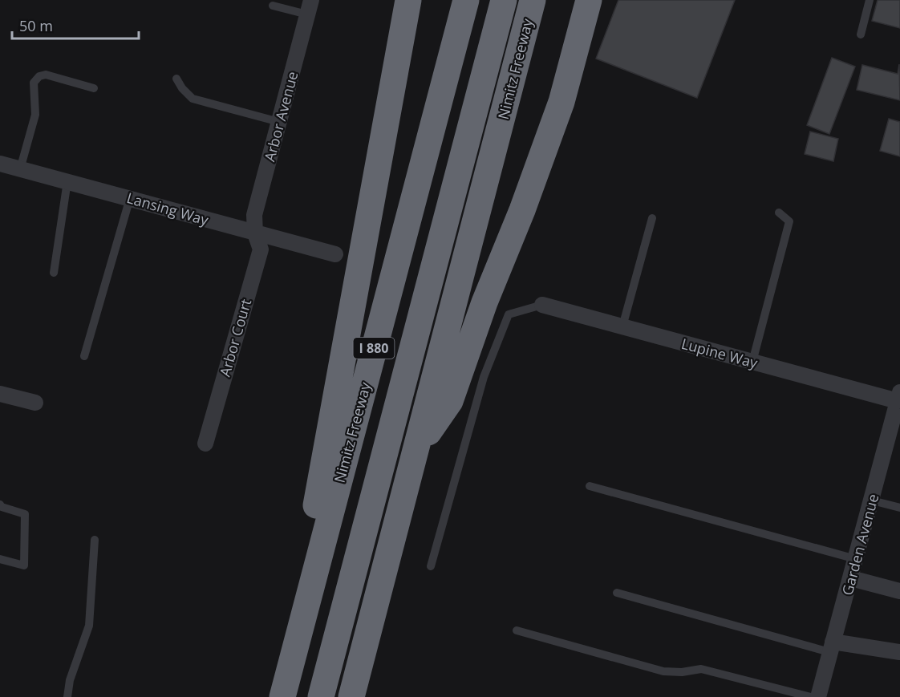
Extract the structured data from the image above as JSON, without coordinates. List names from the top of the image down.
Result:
{
  "streets": {
    "highway": ["Nimitz Freeway", "I 880"],
    "street": [
      "Arbor Avenue",
      "Lansing Way",
      "Arbor Court",
      "Lupine Way",
      "Garden Avenue"
    ]
  },
  "crossings": [
    ["Arbor Avenue", "Lansing Way"],
    ["Arbor Avenue", "Arbor Court"],
    ["Lansing Way", "Arbor Court"],
    ["Lupine Way", "Garden Avenue"]
  ],
  "scale_bar": "50 m"
}
